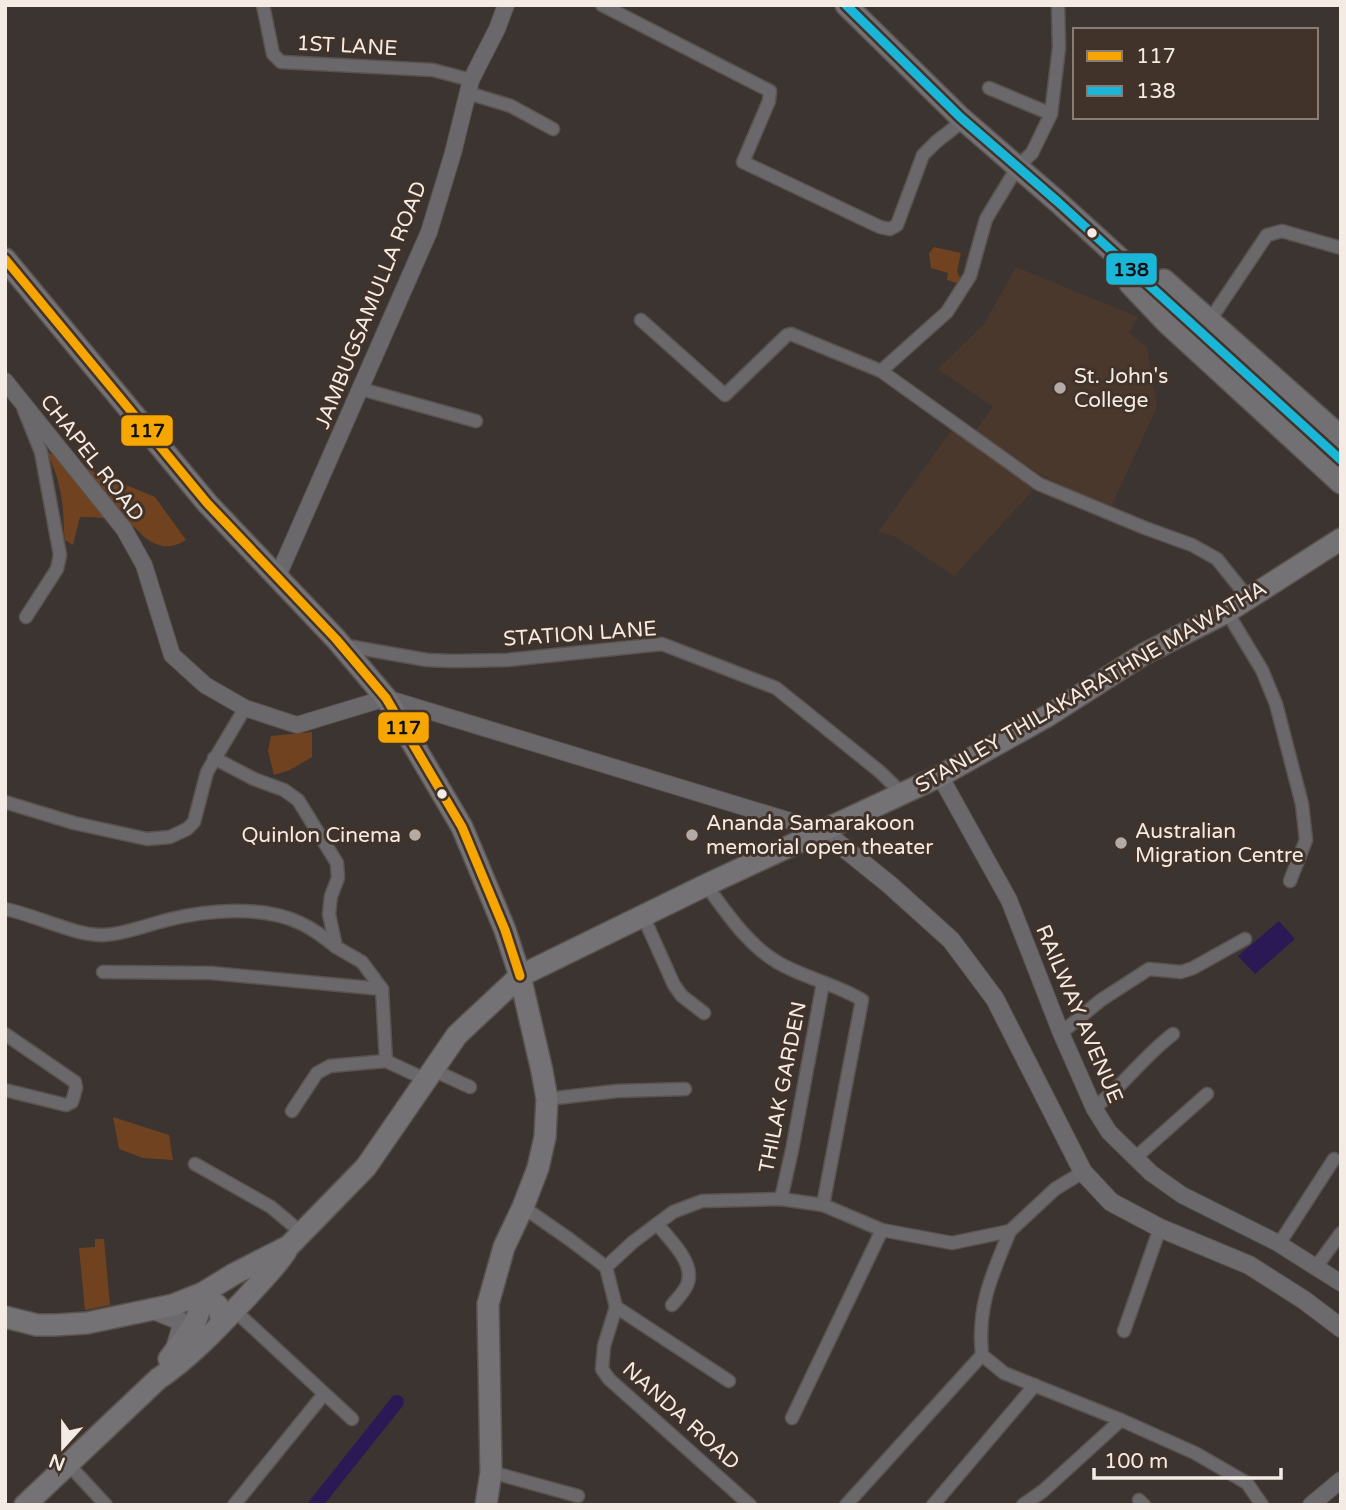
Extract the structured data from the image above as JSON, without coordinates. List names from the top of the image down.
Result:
{
  "streets": {
    "main road": ["STANLEY THILAKARATHNE MAWATHA"],
    "street": [
      "1ST LANE",
      "JAMBUGSAMULLA ROAD",
      "CHAPEL ROAD",
      "STATION LANE",
      "RAILWAY AVENUE",
      "THILAK GARDEN",
      "NANDA ROAD"
    ]
  },
  "crossings": [
    ["1ST LANE", "JAMBUGSAMULLA ROAD"],
    ["STATION LANE", "STANLEY THILAKARATHNE MAWATHA"],
    ["STANLEY THILAKARATHNE MAWATHA", "RAILWAY AVENUE"]
  ],
  "places": [
    "St. John's College",
    "Quinlon Cinema",
    "Ananda Samarakoon memorial open theater",
    "Australian Migration Centre"
  ],
  "lines": ["transit line 138", "transit line 117"],
  "legend": ["117", "138"],
  "scale_bar": "100 m",
  "north": "bottom"
}
